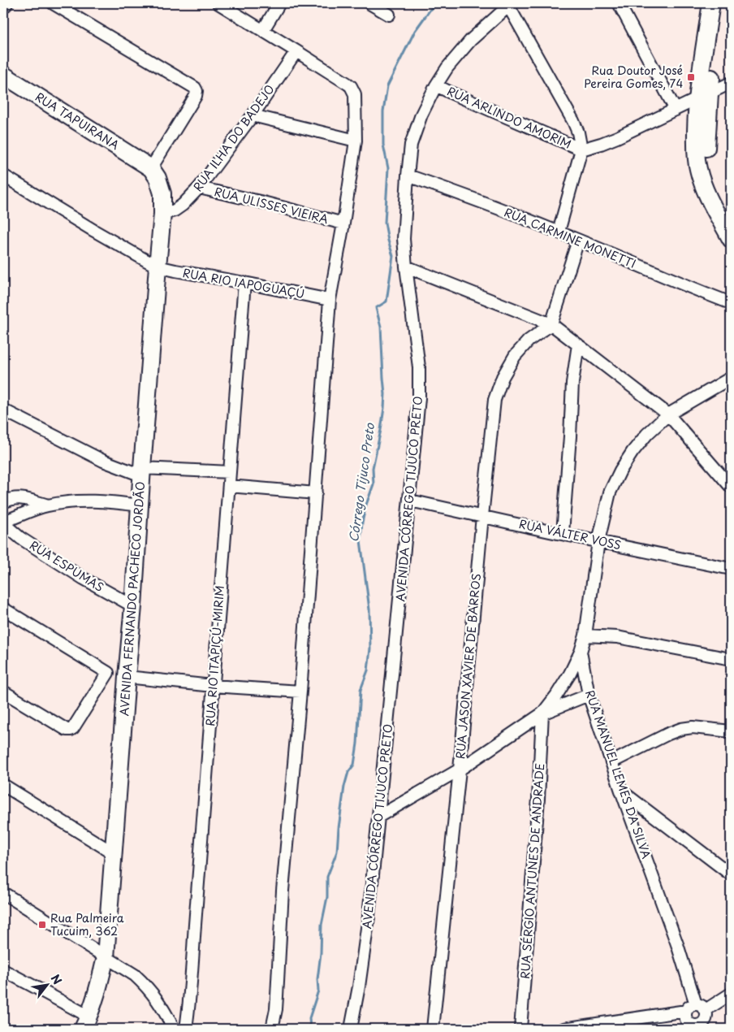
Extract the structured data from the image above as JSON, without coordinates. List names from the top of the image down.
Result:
{
  "streets": {
    "street": [
      "RUA ARLINDO AMORIM",
      "RUA TAPUIRANA",
      "RUA ILHA DO BADEJO",
      "RUA ULISSES VIEIRA",
      "RUA CARMINE MONETTI",
      "RUA RIO IAPOGUAÇÚ",
      "AVENIDA CÓRREGO TIJUCO PRETO",
      "RUA VÁLTER VOSS",
      "RUA ESPUMAS",
      "AVENIDA FERNANDO PACHECO JORDÃO",
      "RUA RIO ITAPIÇÚ-MIRIM",
      "RUA JASON XAVIER DE BARROS",
      "RUA MANUEL LEMES DA SILVA",
      "RUA SÉRGIO ANTUNES DE ANDRADE"
    ]
  },
  "crossings": [
    ["RUA ARLINDO AMORIM", "AVENIDA CÓRREGO TIJUCO PRETO"],
    ["RUA TAPUIRANA", "AVENIDA FERNANDO PACHECO JORDÃO"],
    ["RUA ILHA DO BADEJO", "RUA ULISSES VIEIRA"],
    ["RUA ILHA DO BADEJO", "AVENIDA FERNANDO PACHECO JORDÃO"],
    ["RUA CARMINE MONETTI", "AVENIDA CÓRREGO TIJUCO PRETO"],
    ["RUA RIO IAPOGUAÇÚ", "AVENIDA FERNANDO PACHECO JORDÃO"],
    ["RUA RIO IAPOGUAÇÚ", "RUA RIO ITAPIÇÚ-MIRIM"],
    ["AVENIDA CÓRREGO TIJUCO PRETO", "RUA VÁLTER VOSS"],
    ["RUA VÁLTER VOSS", "RUA JASON XAVIER DE BARROS"],
    ["RUA VÁLTER VOSS", "RUA MANUEL LEMES DA SILVA"],
    ["RUA ESPUMAS", "AVENIDA FERNANDO PACHECO JORDÃO"]
  ],
  "water": ["Córrego Tijuco Preto"],
  "places": {
    "transit": ["Rua Doutor José Pereira Gomes, 74", "Rua Palmeira Tucuim, 362"]
  },
  "north": "top right"
}
